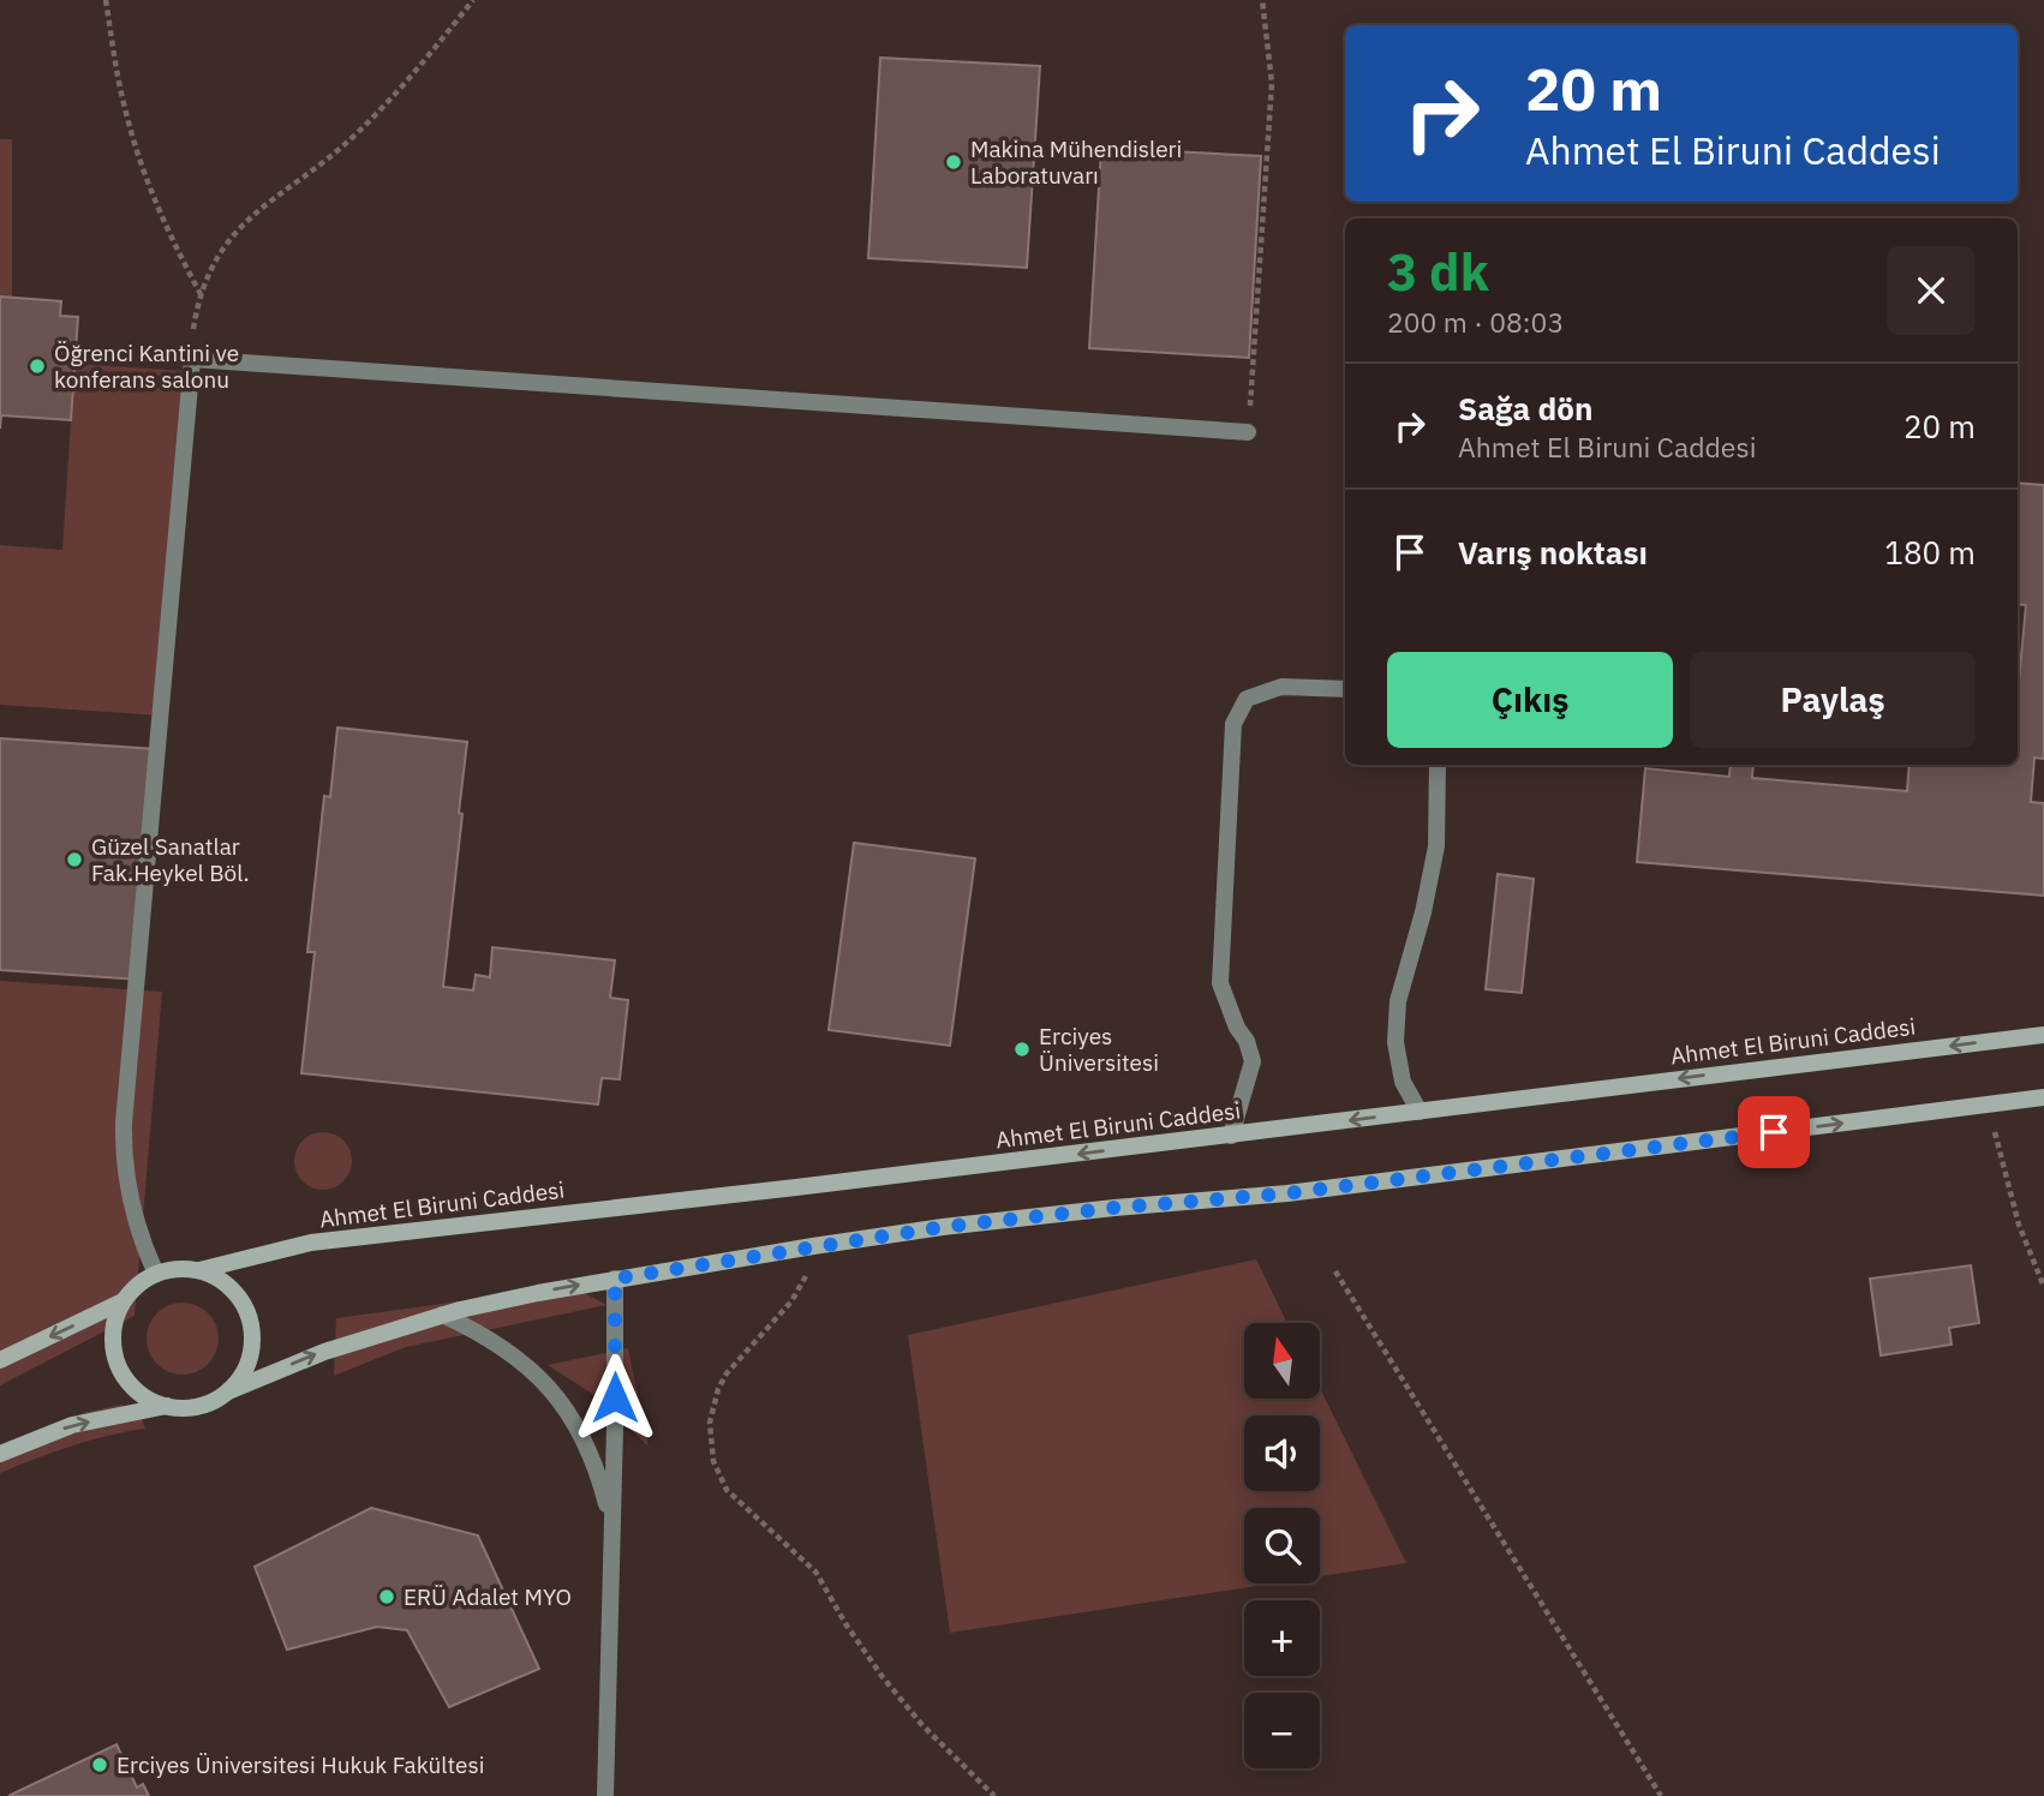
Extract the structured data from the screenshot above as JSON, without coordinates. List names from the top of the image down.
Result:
{
  "streets": {
    "street": ["Ahmet El Biruni Caddesi"]
  },
  "places": [
    "Makina Mühendisleri Laboratuvarı",
    "Öğrenci Kantini ve konferans salonu",
    "Güzel Sanatlar Fak.Heykel Böl.",
    "Erciyes Üniversitesi",
    "ERÜ Adalet MYO",
    "Erciyes Üniversitesi Hukuk Fakültesi"
  ],
  "north": "top",
  "page": {
    "turn": ["20 m", "Ahmet El Biruni Caddesi"],
    "heading": ["3 dk", "200 m · 08:03"],
    "list": [
      {
        "name": "Sağa dön",
        "note": "Ahmet El Biruni Caddesi",
        "value": "20 m"
      },
      {
        "name": "Varış noktası",
        "value": "180 m"
      }
    ],
    "buttons": ["Çıkış", "Paylaş"],
    "map_buttons": ["+", "−"]
  }
}
